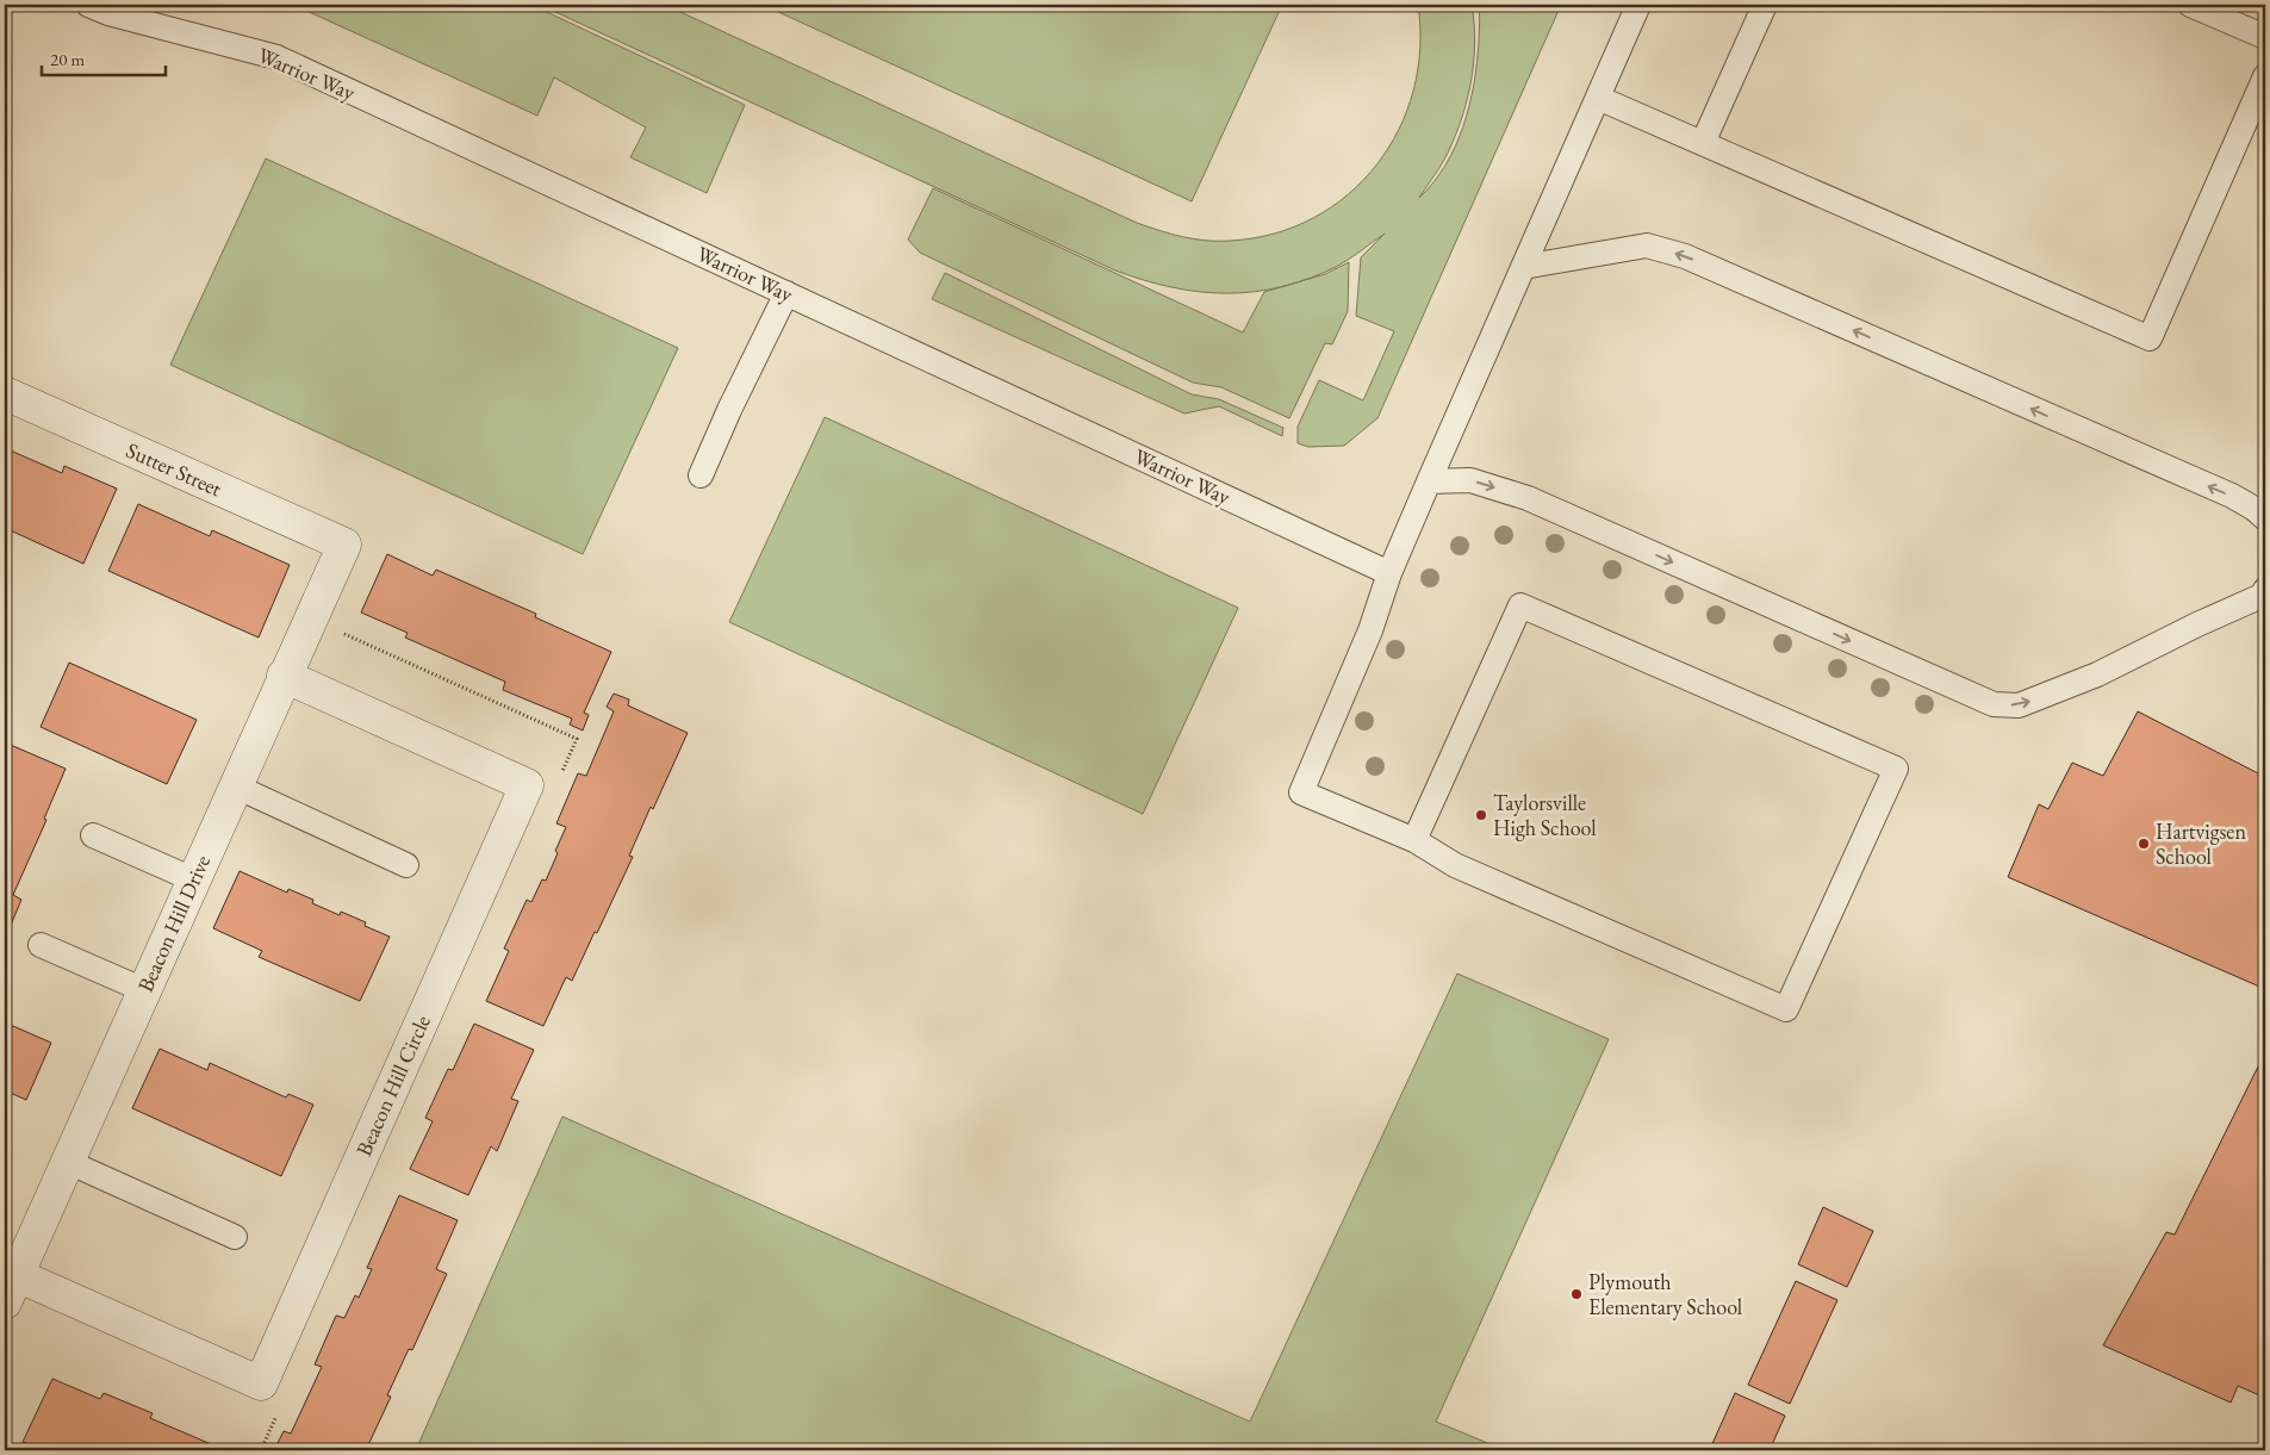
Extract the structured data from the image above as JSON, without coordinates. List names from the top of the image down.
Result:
{
  "streets": {
    "street": ["Sutter Street", "Beacon Hill Drive", "Beacon Hill Circle"],
    "lane": ["Warrior Way"]
  },
  "crossings": [
    ["Sutter Street", "Beacon Hill Drive"],
    ["Beacon Hill Drive", "Beacon Hill Circle"]
  ],
  "places": ["Taylorsville High School", "Hartvigsen School", "Plymouth Elementary School"],
  "scale_bar": "20 m"
}
